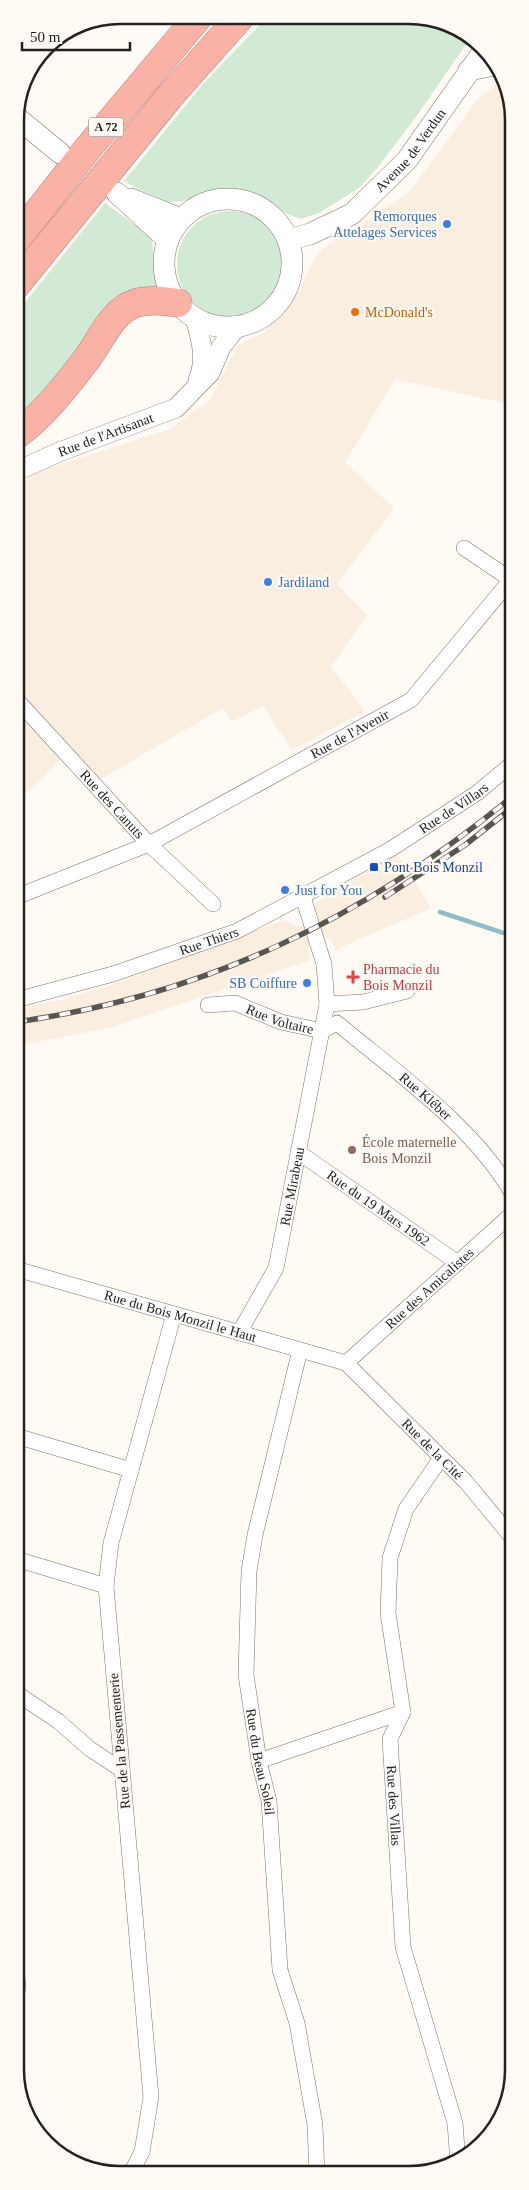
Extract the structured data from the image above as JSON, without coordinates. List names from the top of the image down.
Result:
{
  "streets": {
    "highway": ["A 72"],
    "main road": ["Avenue de Verdun"],
    "street": [
      "Rue de l'Artisanat",
      "Rue de l'Avenir",
      "Rue des Canuts",
      "Rue de Villars",
      "Rue Thiers",
      "Rue Voltaire",
      "Rue Kléber",
      "Rue Mirabeau",
      "Rue du 19 Mars 1962",
      "Rue des Amicalistes",
      "Rue du Bois Monzil le Haut",
      "Rue de la Cité",
      "Rue de la Passementerie",
      "Rue du Beau Soleil",
      "Rue des Villas"
    ]
  },
  "crossings": [
    ["Avenue de Verdun", "Rue de l'Artisanat"],
    ["Rue de l'Avenir", "Rue des Canuts"],
    ["Rue de Villars", "Rue Thiers"],
    ["Rue Thiers", "Rue Mirabeau"],
    ["Rue Voltaire", "Rue Kléber"],
    ["Rue Voltaire", "Rue Mirabeau"],
    ["Rue Kléber", "Rue Mirabeau"],
    ["Rue Mirabeau", "Rue du 19 Mars 1962"],
    ["Rue Mirabeau", "Rue du Bois Monzil le Haut"],
    ["Rue du 19 Mars 1962", "Rue des Amicalistes"],
    ["Rue des Amicalistes", "Rue du Bois Monzil le Haut"],
    ["Rue des Amicalistes", "Rue de la Cité"],
    ["Rue du Bois Monzil le Haut", "Rue de la Cité"],
    ["Rue du Bois Monzil le Haut", "Rue de la Passementerie"],
    ["Rue du Bois Monzil le Haut", "Rue du Beau Soleil"]
  ],
  "places": {
    "other": [
      "Remorques Attelages Services",
      "McDonald's",
      "Jardiland",
      "Just for You",
      "SB Coiffure",
      "École maternelle Bois Monzil"
    ],
    "transit": ["Pont Bois Monzil"],
    "health": ["Pharmacie du Bois Monzil"]
  },
  "scale_bar": "50 m"
}
